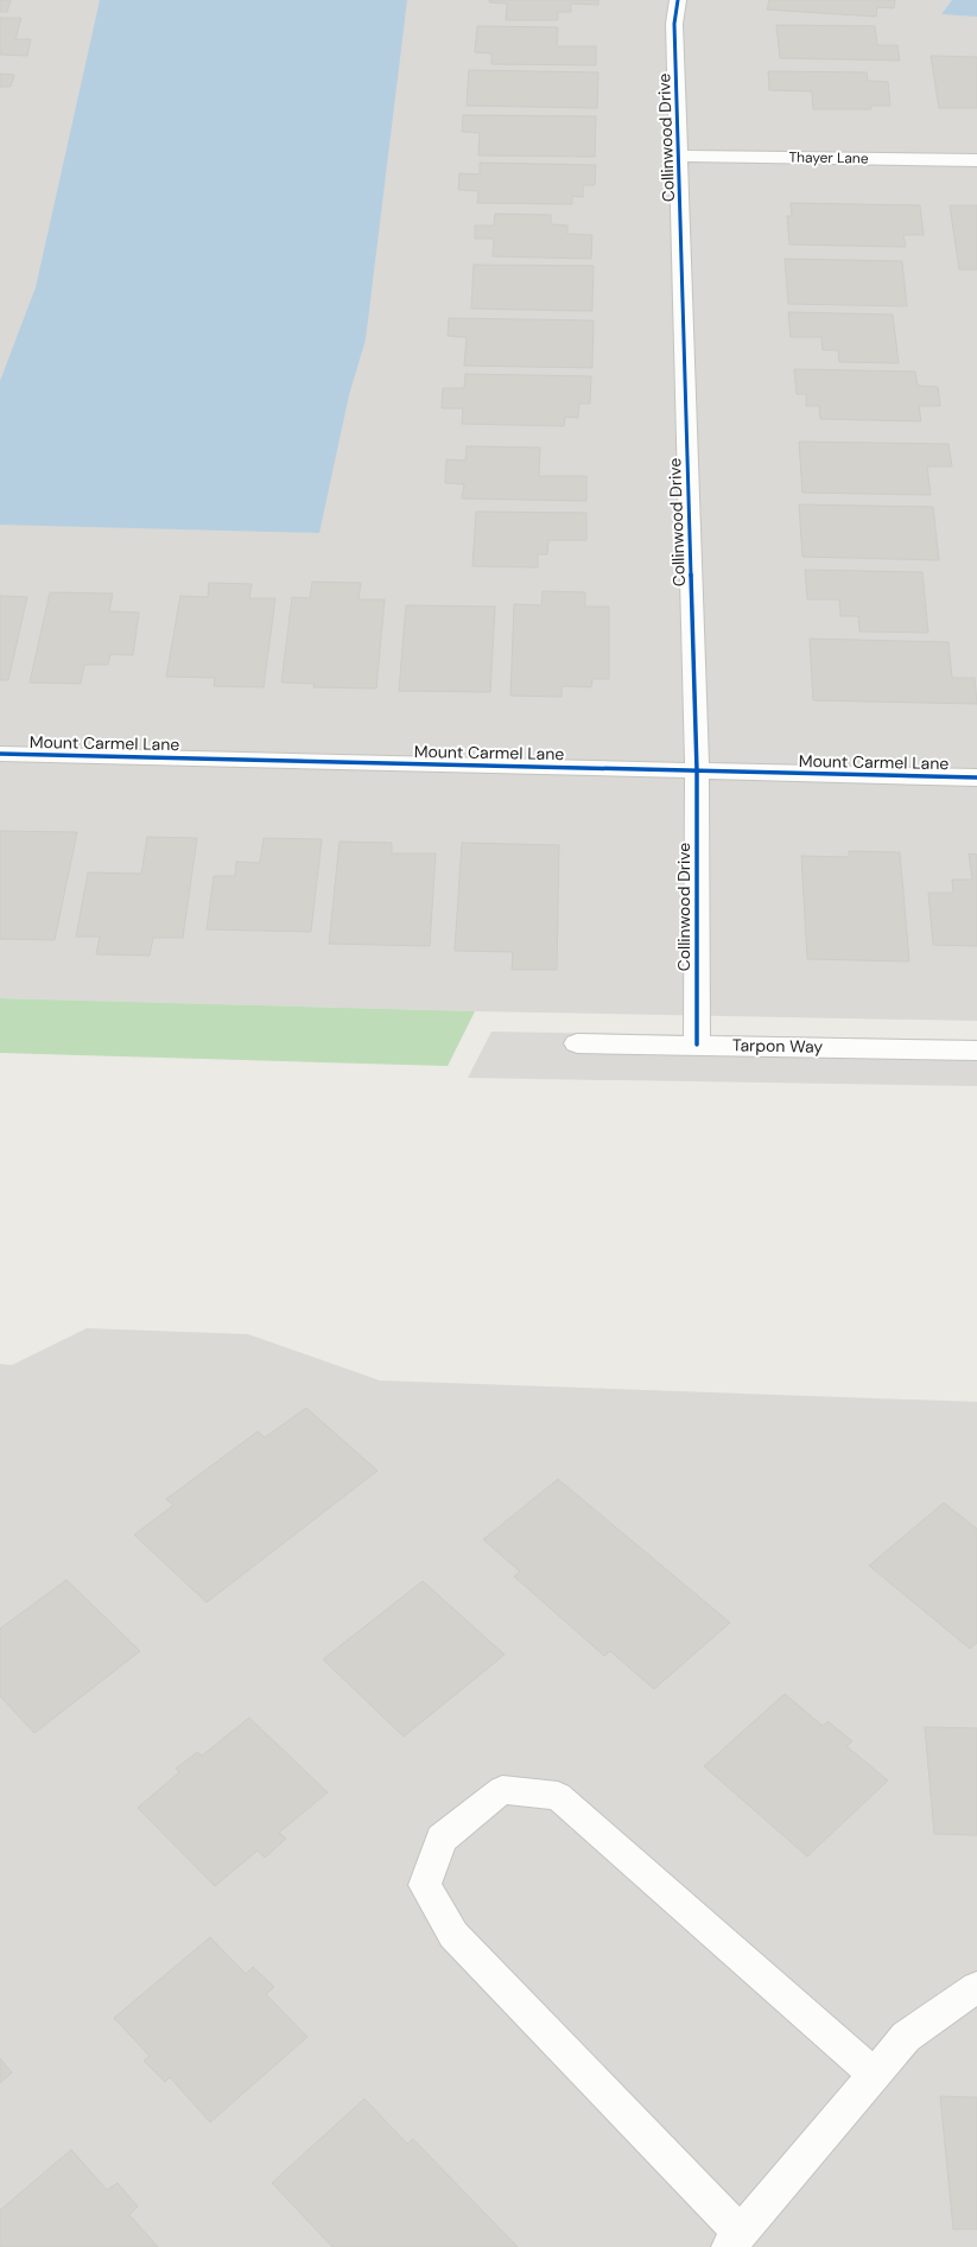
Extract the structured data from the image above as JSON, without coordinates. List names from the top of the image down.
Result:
{
  "streets": {
    "street": [
      "Collinwood Drive",
      "Thayer Lane",
      "Mount Carmel Lane",
      "Tarpon Way"
    ]
  },
  "crossings": [
    ["Collinwood Drive", "Thayer Lane"],
    ["Collinwood Drive", "Mount Carmel Lane"],
    ["Collinwood Drive", "Tarpon Way"]
  ]
}
